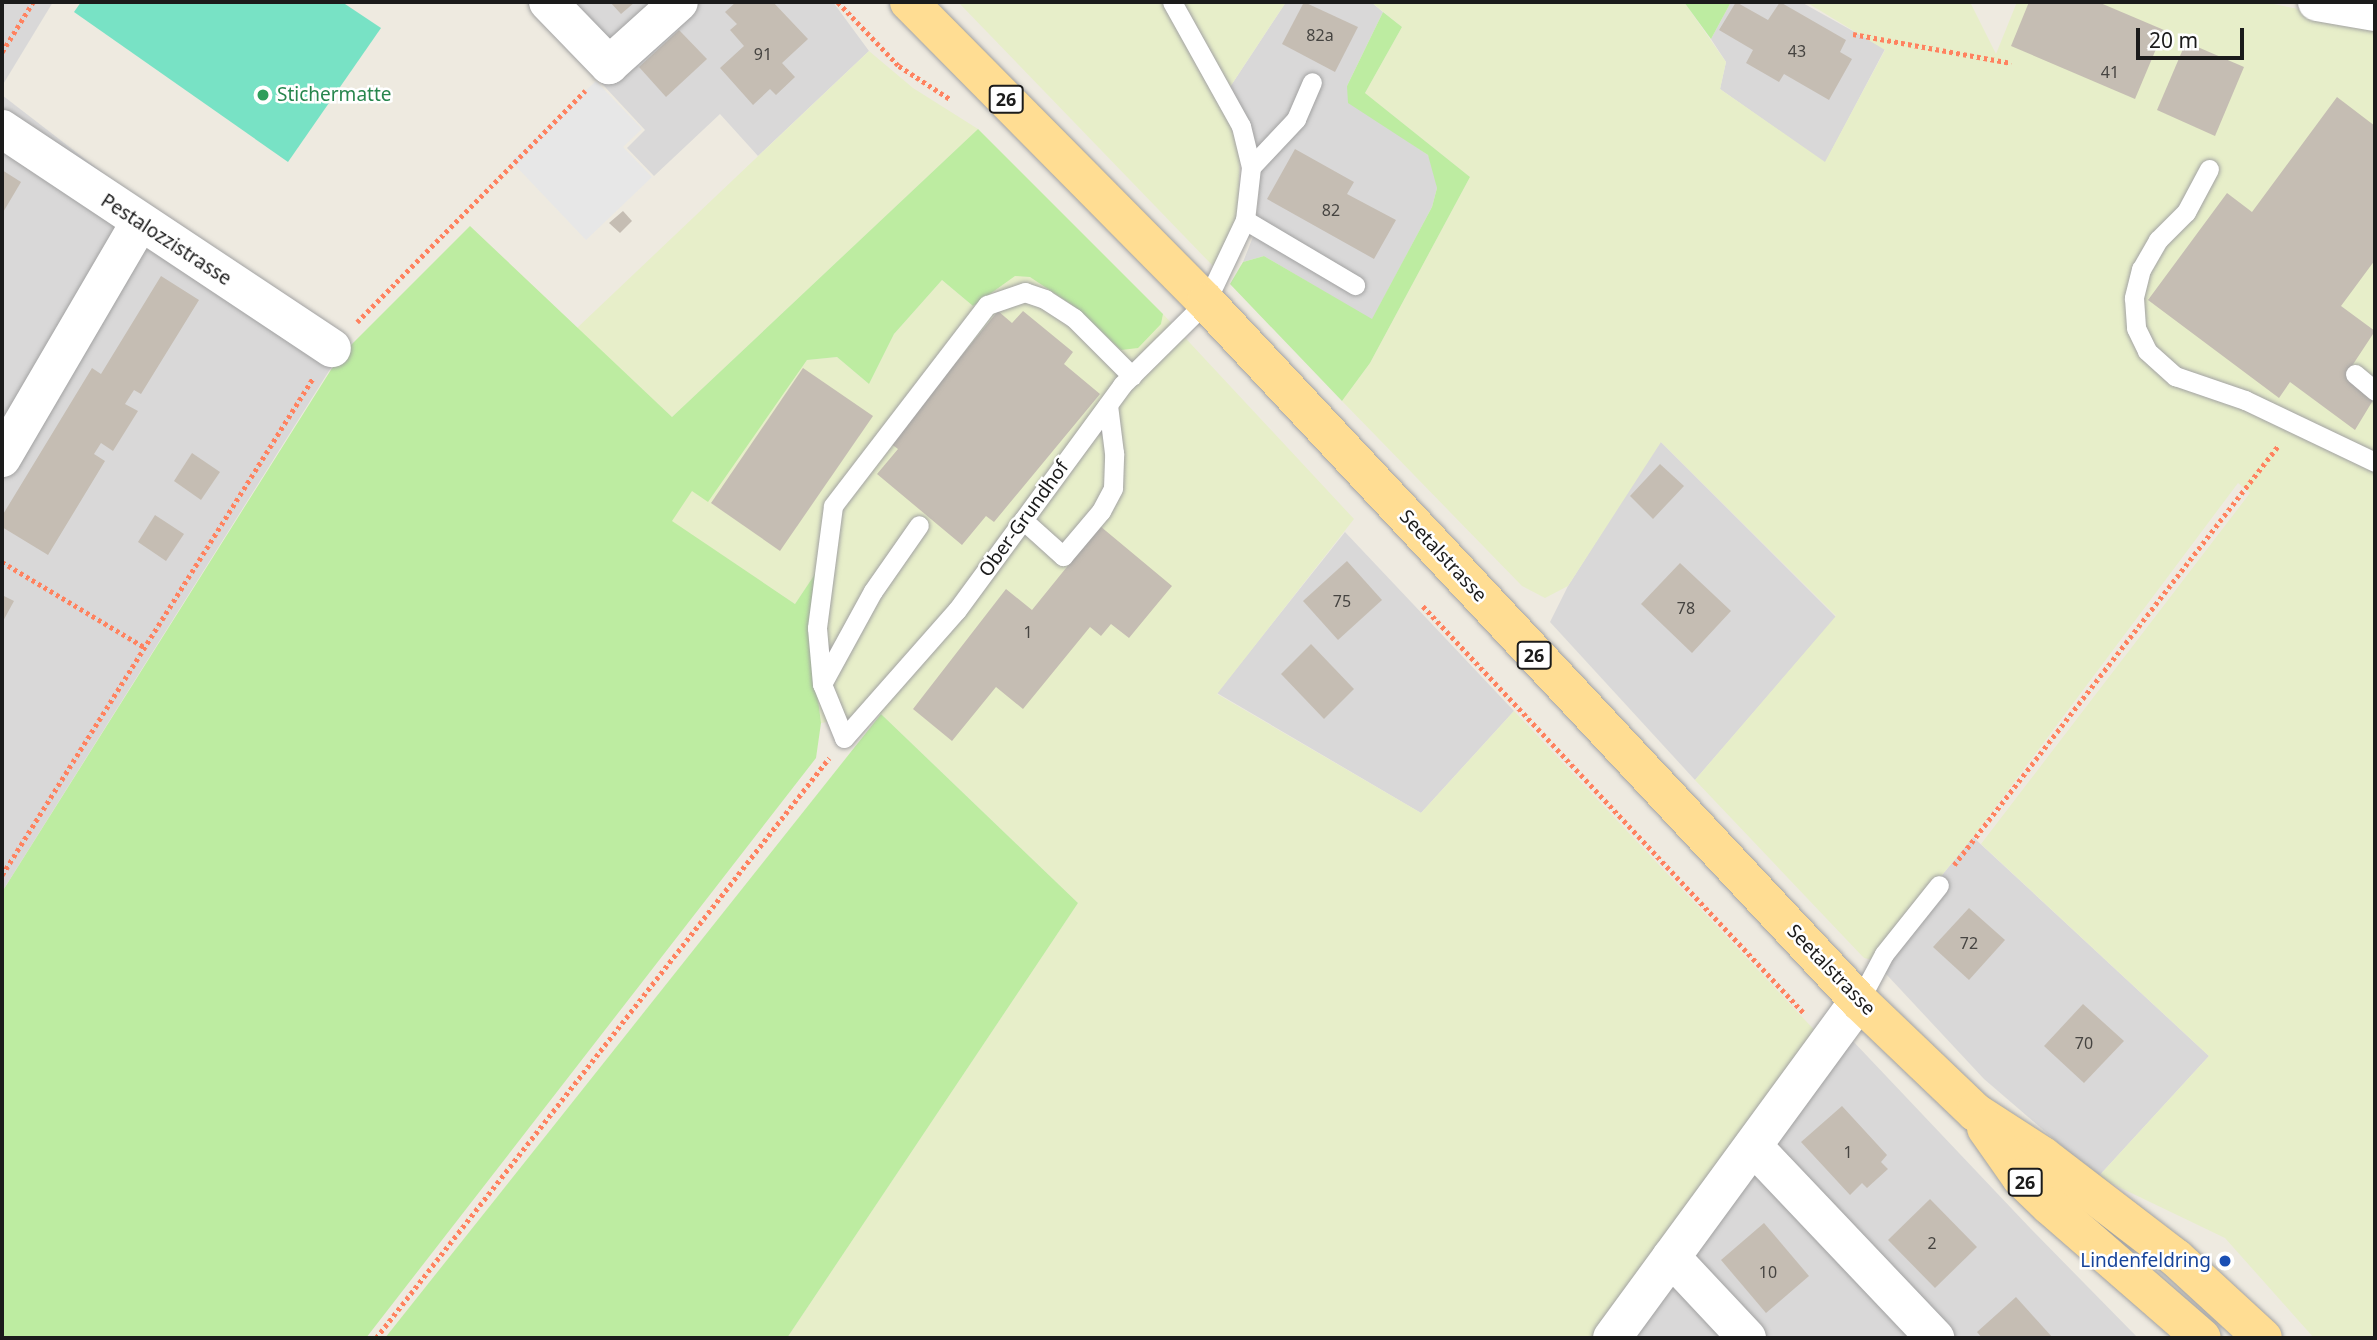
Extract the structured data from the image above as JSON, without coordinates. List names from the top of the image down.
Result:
{
  "streets": {
    "main road": ["26", "Seetalstrasse"],
    "street": ["Pestalozzistrasse"],
    "lane": ["Ober-Grundhof"]
  },
  "crossings": [
    ["Ober-Grundhof", "Seetalstrasse"]
  ],
  "places": ["Stichermatte", "Lindenfeldring"],
  "house_numbers": [
    "82a",
    "43",
    "91",
    "41",
    "82",
    "75",
    "78",
    "1",
    "72",
    "70",
    "1",
    "2",
    "10"
  ],
  "scale_bar": "20 m"
}
